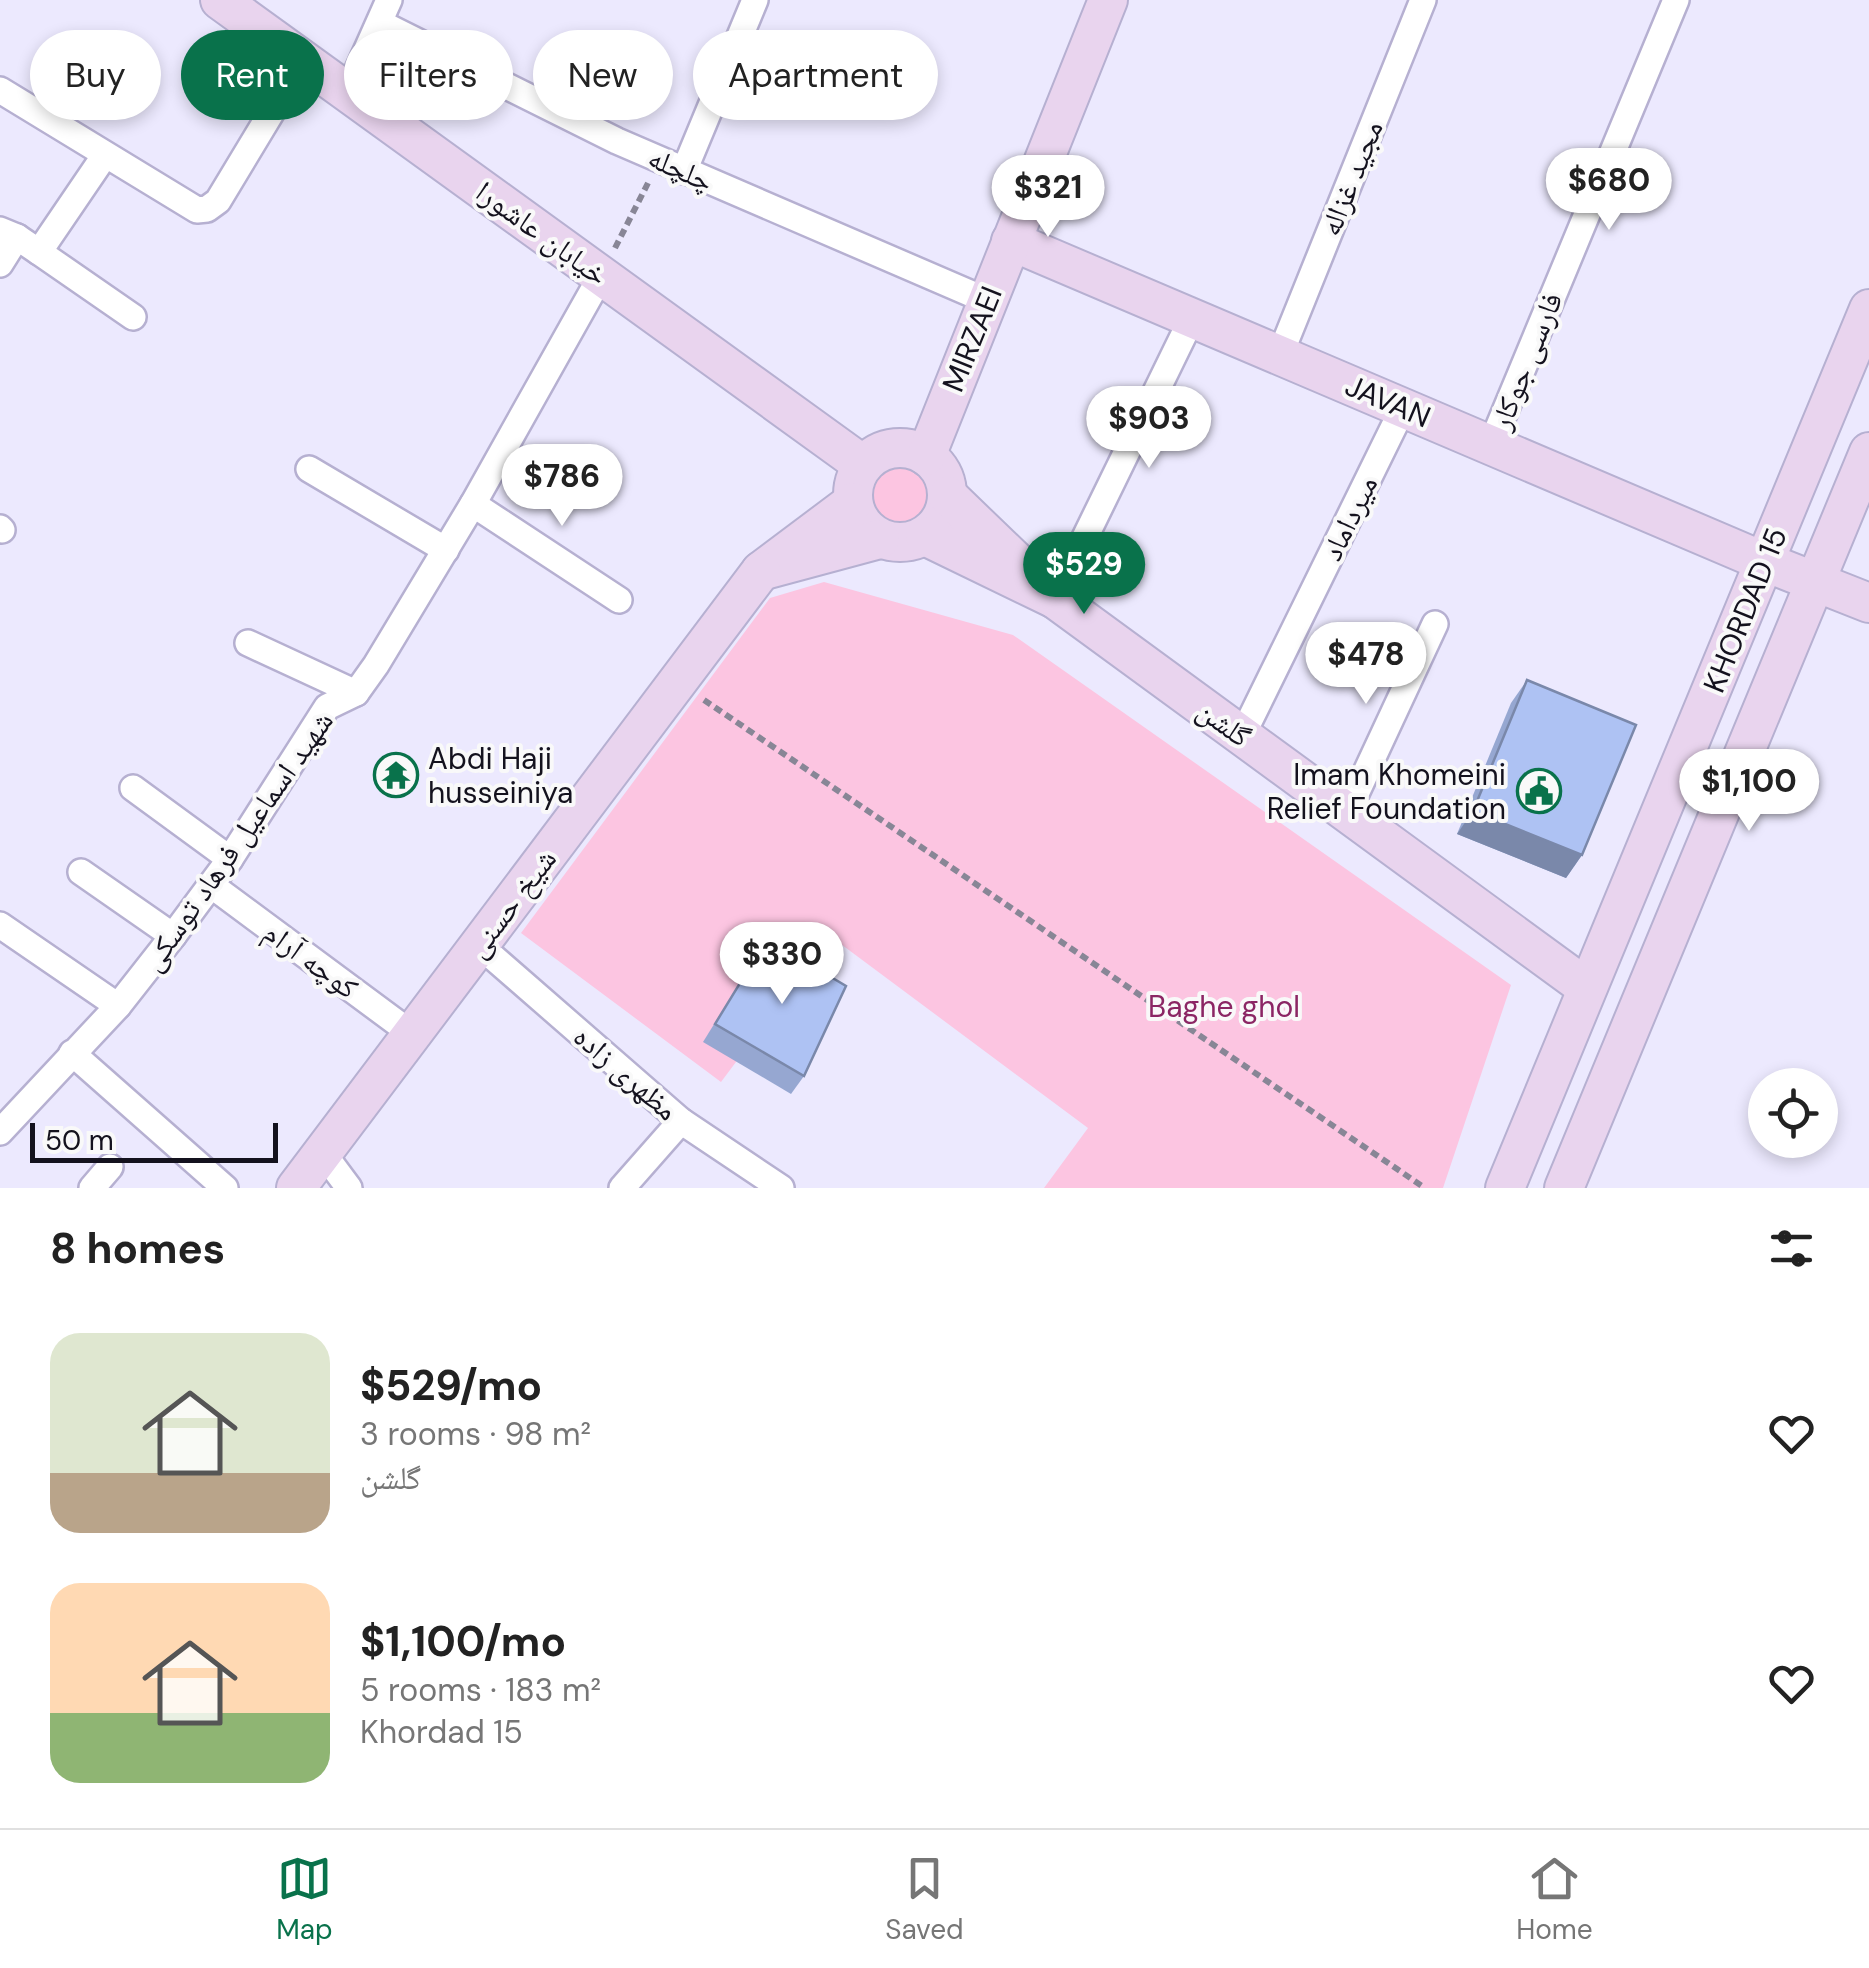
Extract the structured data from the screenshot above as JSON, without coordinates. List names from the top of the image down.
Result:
{
  "streets": {
    "main road": [
      "خیابان عاشورا",
      "MIRZAEI",
      "JAVAN",
      "KHORDAD 15",
      "گلشن",
      "شیخ حسنی"
    ],
    "street": [
      "چلچله",
      "مجید غزاله",
      "فارسی جوکار",
      "میرداماد",
      "شهید اسماعیل فرهاد توسکی",
      "کوچه آرام",
      "مظهری زاده"
    ]
  },
  "crossings": [
    ["چلچله", "MIRZAEI"],
    ["مجید غزاله", "JAVAN"],
    ["خیابان عاشورا", "MIRZAEI"],
    ["خیابان عاشورا", "شهید اسماعیل فرهاد توسکی"],
    ["خیابان عاشورا", "شیخ حسنی"],
    ["MIRZAEI", "JAVAN"],
    ["MIRZAEI", "شیخ حسنی"],
    ["فارسی جوکار", "JAVAN"],
    ["JAVAN", "میرداماد"],
    ["JAVAN", "KHORDAD 15"],
    ["میرداماد", "گلشن"],
    ["KHORDAD 15", "گلشن"],
    ["شهید اسماعیل فرهاد توسکی", "کوچه آرام"],
    ["شیخ حسنی", "کوچه آرام"],
    ["شیخ حسنی", "مظهری زاده"]
  ],
  "parks": ["Baghe ghol"],
  "places": {
    "temple": ["Abdi Haji husseiniya"],
    "public building": ["Imam Khomeini Relief Foundation"]
  },
  "scale_bar": "50 m",
  "page": {
    "chip": [
      "Buy",
      "Rent",
      "Filters",
      "New",
      "Apartment"
    ],
    "price": [
      "$680",
      "$321",
      "$903",
      "$786",
      "$529",
      "$478",
      "$1,100",
      "$330"
    ],
    "scale": "50 m",
    "heading": "8 homes",
    "list": [
      {
        "name": "$529/mo",
        "note": "3 rooms · 98 m² · گلشن"
      },
      {
        "name": "$1,100/mo",
        "note": "5 rooms · 183 m² · Khordad 15"
      }
    ],
    "tabs": ["Map", "Saved", "Home"]
  }
}
